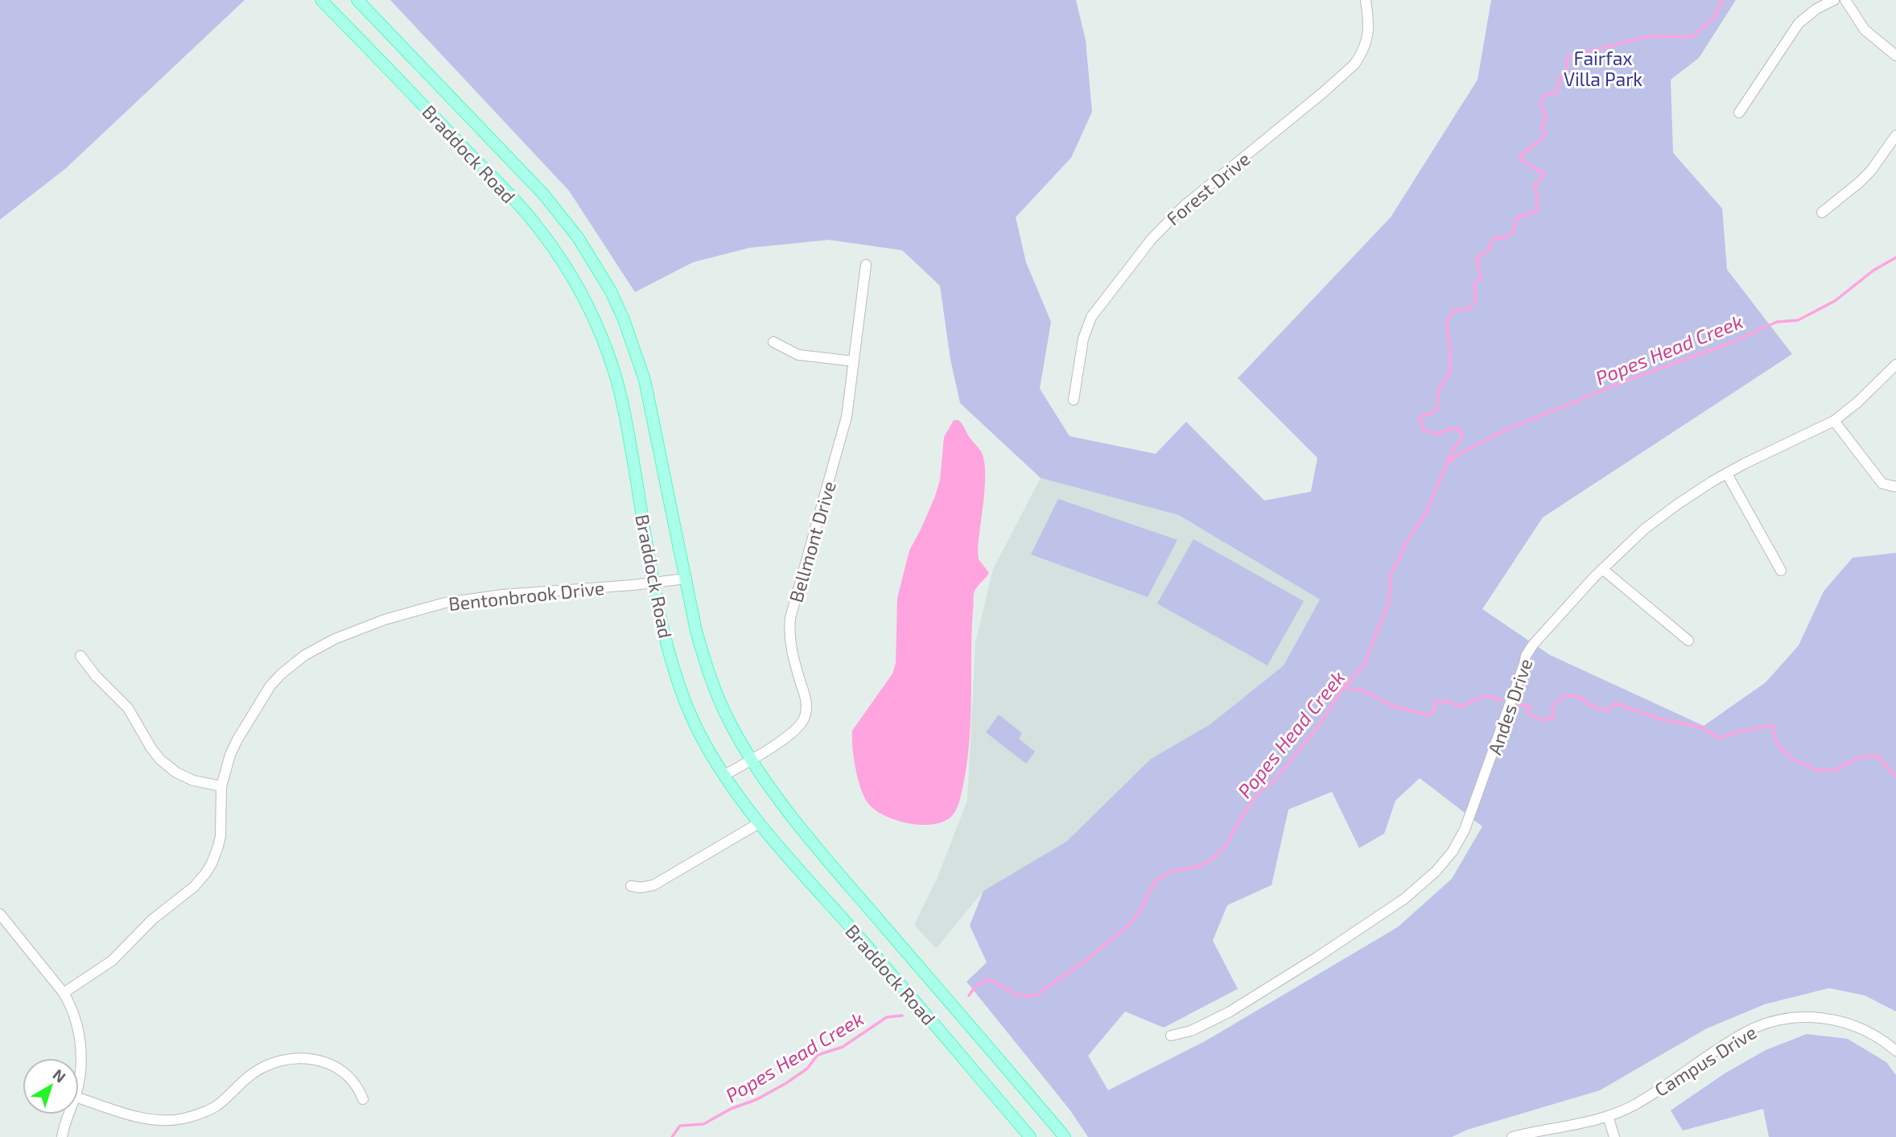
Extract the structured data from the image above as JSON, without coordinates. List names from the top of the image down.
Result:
{
  "streets": {
    "main road": ["Braddock Road"],
    "street": [
      "Forest Drive",
      "Bellmont Drive",
      "Bentonbrook Drive",
      "Andes Drive",
      "Campus Drive"
    ]
  },
  "crossings": [
    ["Braddock Road", "Bellmont Drive"],
    ["Braddock Road", "Bentonbrook Drive"]
  ],
  "water": ["Popes Head Creek"],
  "parks": ["Fairfax Villa Park"],
  "north": "top right"
}
